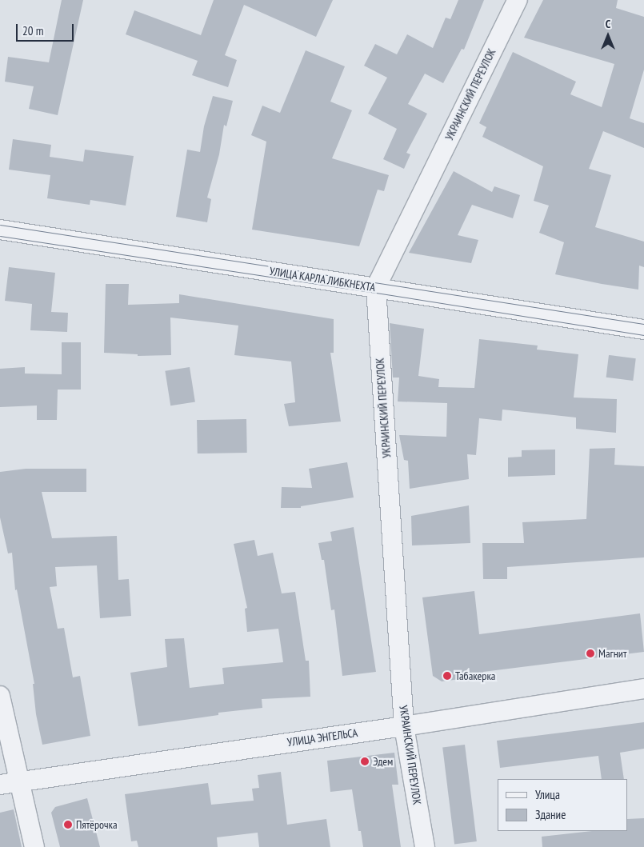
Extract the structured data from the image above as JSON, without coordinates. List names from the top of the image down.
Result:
{
  "streets": {
    "street": ["УКРАИНСКИЙ ПЕРЕУЛОК", "УЛИЦА КАРЛА ЛИБКНЕХТА", "УЛИЦА ЭНГЕЛЬСА"]
  },
  "crossings": [
    ["УКРАИНСКИЙ ПЕРЕУЛОК", "УЛИЦА КАРЛА ЛИБКНЕХТА"],
    ["УКРАИНСКИЙ ПЕРЕУЛОК", "УЛИЦА ЭНГЕЛЬСА"]
  ],
  "places": [
    "Магнит",
    "Табакерка",
    "Эдем",
    "Пятёрочка"
  ],
  "legend": ["Улица", "Здание"],
  "scale_bar": "20 m",
  "north": "top"
}
